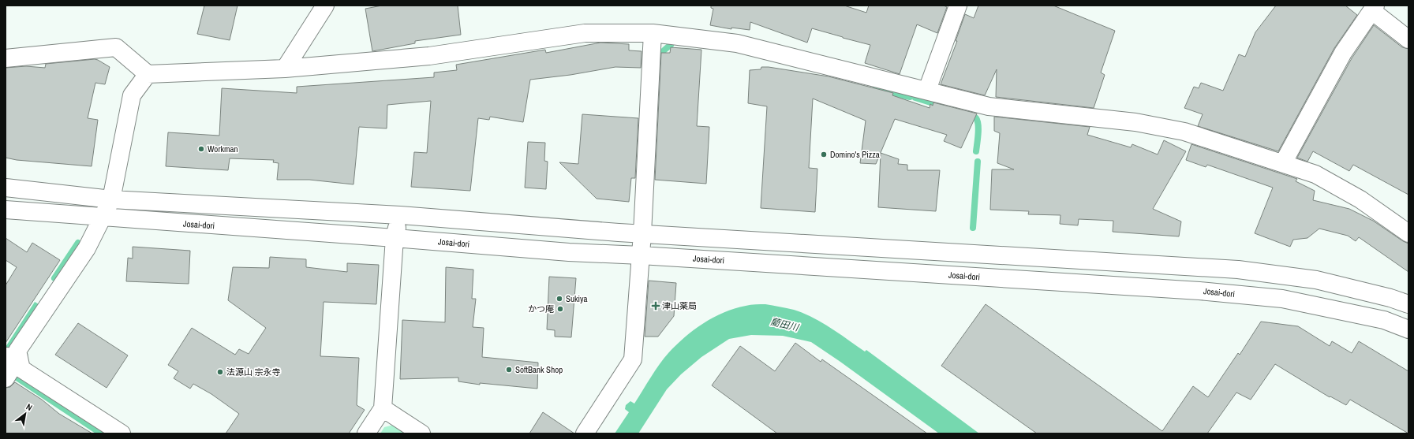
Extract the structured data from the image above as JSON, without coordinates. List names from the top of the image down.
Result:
{
  "streets": {
    "street": ["Josai-dori"]
  },
  "water": ["藺田川"],
  "places": {
    "other": [
      "Workman",
      "Domino's Pizza",
      "Sukiya",
      "かつ庵",
      "SoftBank Shop",
      "法源山 宗永寺"
    ],
    "health": ["津山薬局"]
  },
  "north": "top right"
}
